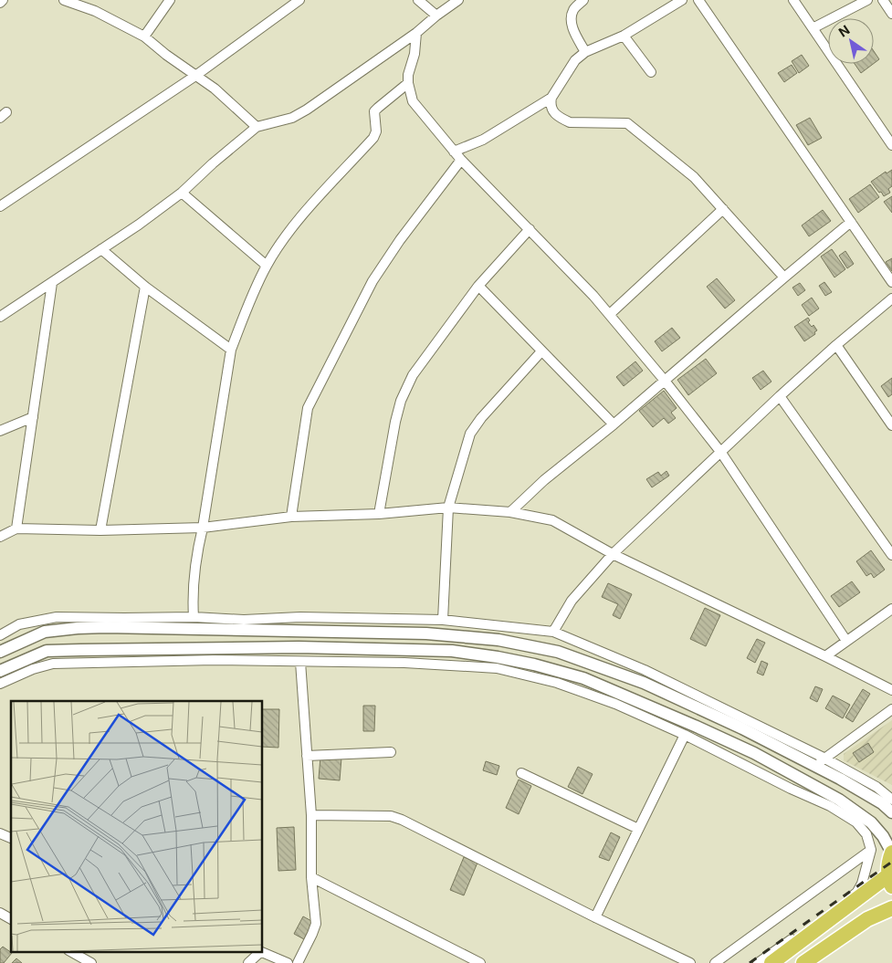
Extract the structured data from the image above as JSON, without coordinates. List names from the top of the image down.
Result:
{
  "north": "top left"
}
